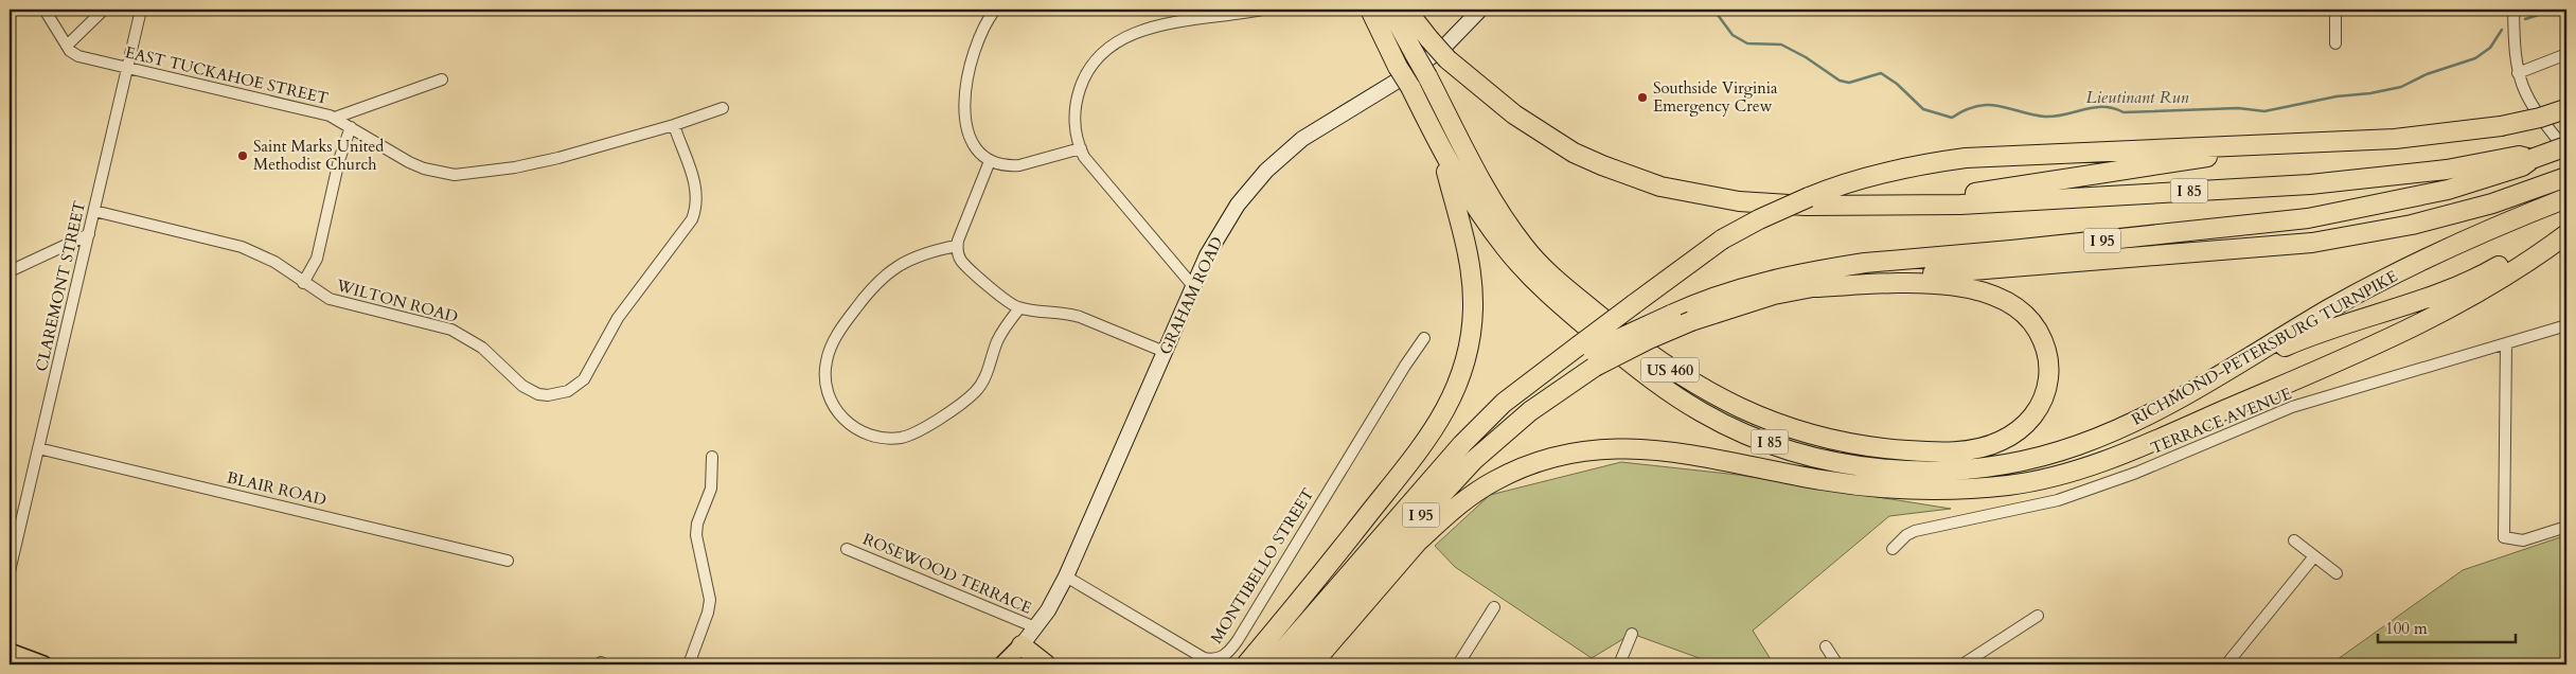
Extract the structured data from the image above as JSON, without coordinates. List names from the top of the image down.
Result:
{
  "streets": {
    "highway": [
      "I 85",
      "I 95",
      "RICHMOND-PETERSBURG TURNPIKE",
      "US 460"
    ],
    "main road": ["GRAHAM ROAD"],
    "street": [
      "EAST TUCKAHOE STREET",
      "CLAREMONT STREET",
      "WILTON ROAD",
      "TERRACE AVENUE",
      "BLAIR ROAD",
      "MONTIBELLO STREET",
      "ROSEWOOD TERRACE"
    ]
  },
  "crossings": [
    ["EAST TUCKAHOE STREET", "CLAREMONT STREET"],
    ["EAST TUCKAHOE STREET", "WILTON ROAD"],
    ["I 85", "I 95"],
    ["I 95", "US 460"],
    ["CLAREMONT STREET", "WILTON ROAD"],
    ["CLAREMONT STREET", "BLAIR ROAD"],
    ["GRAHAM ROAD", "MONTIBELLO STREET"],
    ["GRAHAM ROAD", "ROSEWOOD TERRACE"]
  ],
  "water": ["Lieutinant Run"],
  "places": ["Southside Virginia Emergency Crew", "Saint Marks United Methodist Church"],
  "scale_bar": "100 m"
}
